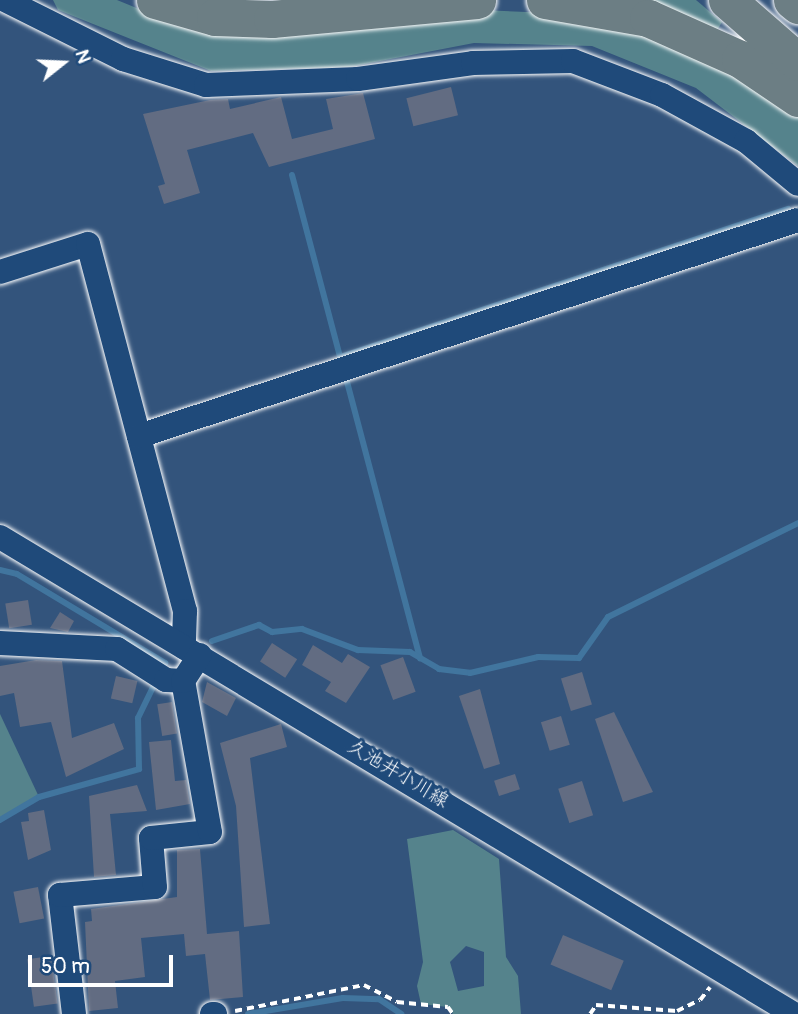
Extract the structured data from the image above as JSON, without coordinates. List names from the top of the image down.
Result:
{
  "streets": {
    "street": ["久池井小川線"]
  },
  "scale_bar": "50 m",
  "north": "right"
}
